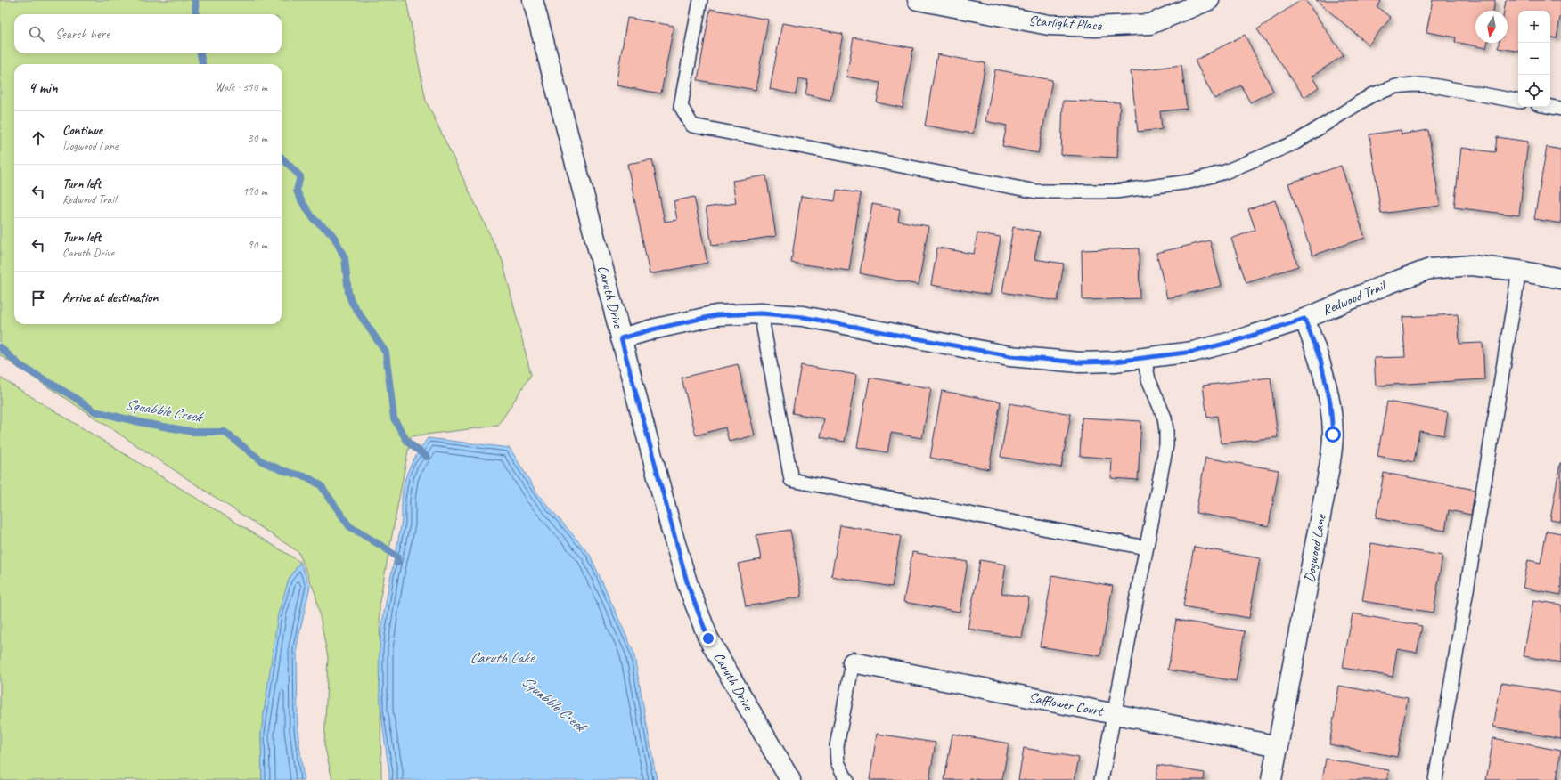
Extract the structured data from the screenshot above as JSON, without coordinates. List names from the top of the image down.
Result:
{
  "streets": {
    "street": [
      "Starlight Place",
      "Caruth Drive",
      "Redwood Trail",
      "Dogwood Lane",
      "Safflower Court"
    ]
  },
  "crossings": [
    ["Caruth Drive", "Redwood Trail"],
    ["Redwood Trail", "Dogwood Lane"],
    ["Dogwood Lane", "Safflower Court"]
  ],
  "water": ["Squabble Creek", "Caruth Lake"],
  "north": "bottom",
  "page": {
    "map_buttons": ["+", "−"],
    "search": "Search here",
    "heading": ["4 min", "Walk · 310 m"],
    "list": [
      ["Continue", "Dogwood Lane", "30 m"],
      ["Turn left", "Redwood Trail", "190 m"],
      ["Turn left", "Caruth Drive", "90 m"],
      "Arrive at destination"
    ]
  }
}
